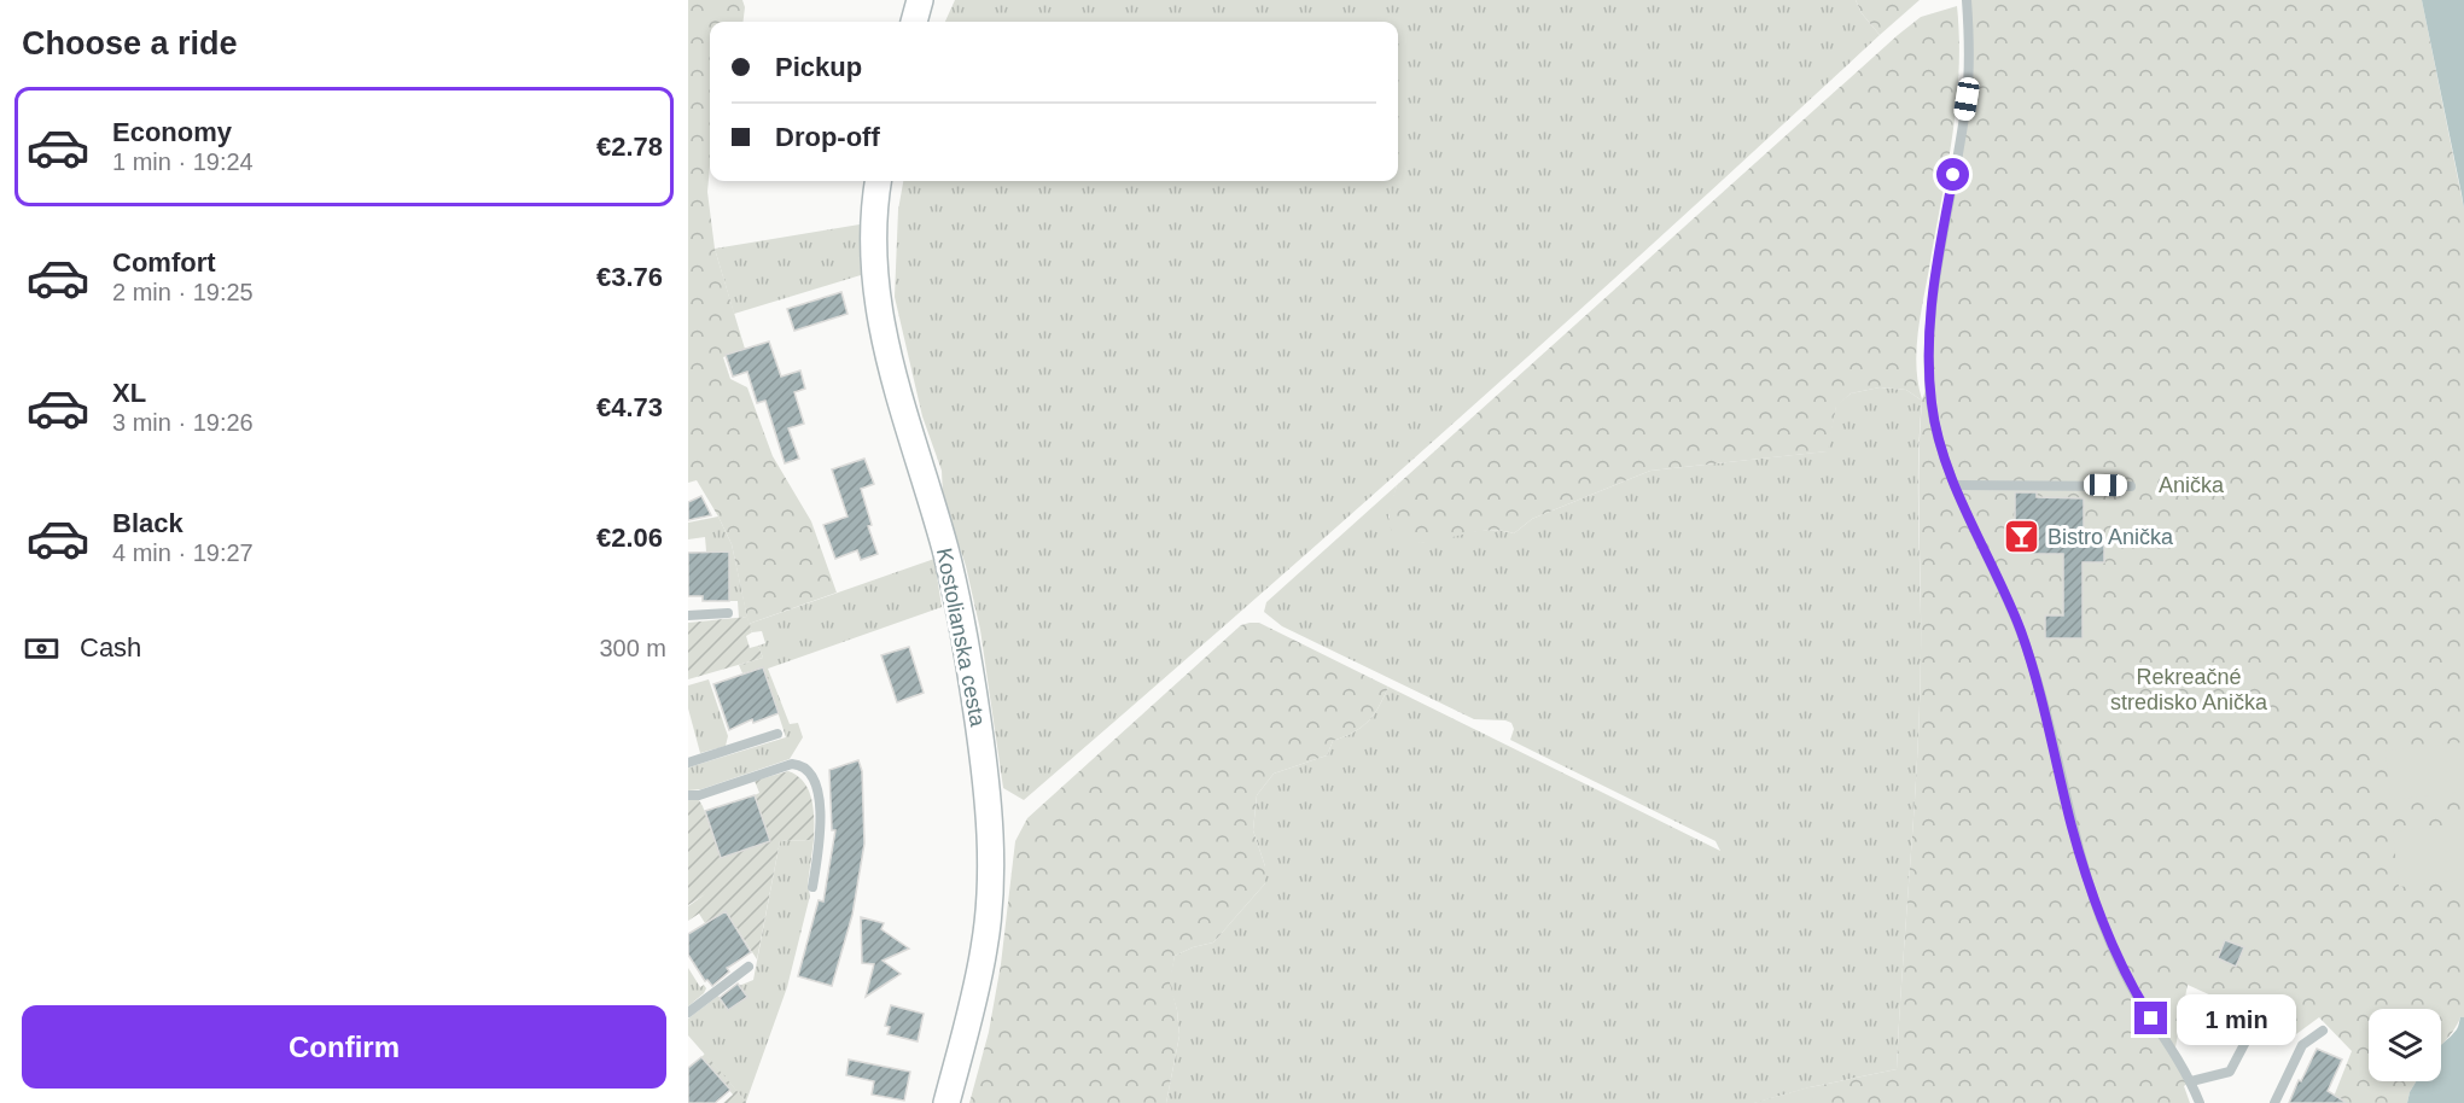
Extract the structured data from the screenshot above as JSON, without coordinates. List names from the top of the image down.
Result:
{
  "streets": {
    "street": ["Kostolianska cesta"]
  },
  "parks": ["Anička", "Rekreačné stredisko Anička"],
  "places": {
    "bar": ["Bistro Anička"]
  },
  "page": {
    "heading": "Choose a ride",
    "banner": ["Pickup", "Drop-off"],
    "list": [
      {
        "name": "Economy",
        "note": "1 min · 19:24",
        "value": "€2.78"
      },
      {
        "name": "Comfort",
        "note": "2 min · 19:25",
        "value": "€3.76"
      },
      {
        "name": "XL",
        "note": "3 min · 19:26",
        "value": "€4.73"
      },
      {
        "name": "Black",
        "note": "4 min · 19:27",
        "value": "€2.06"
      }
    ],
    "pay": ["Cash", "300 m"],
    "buttons": "Confirm",
    "bubble": "1 min"
  }
}
